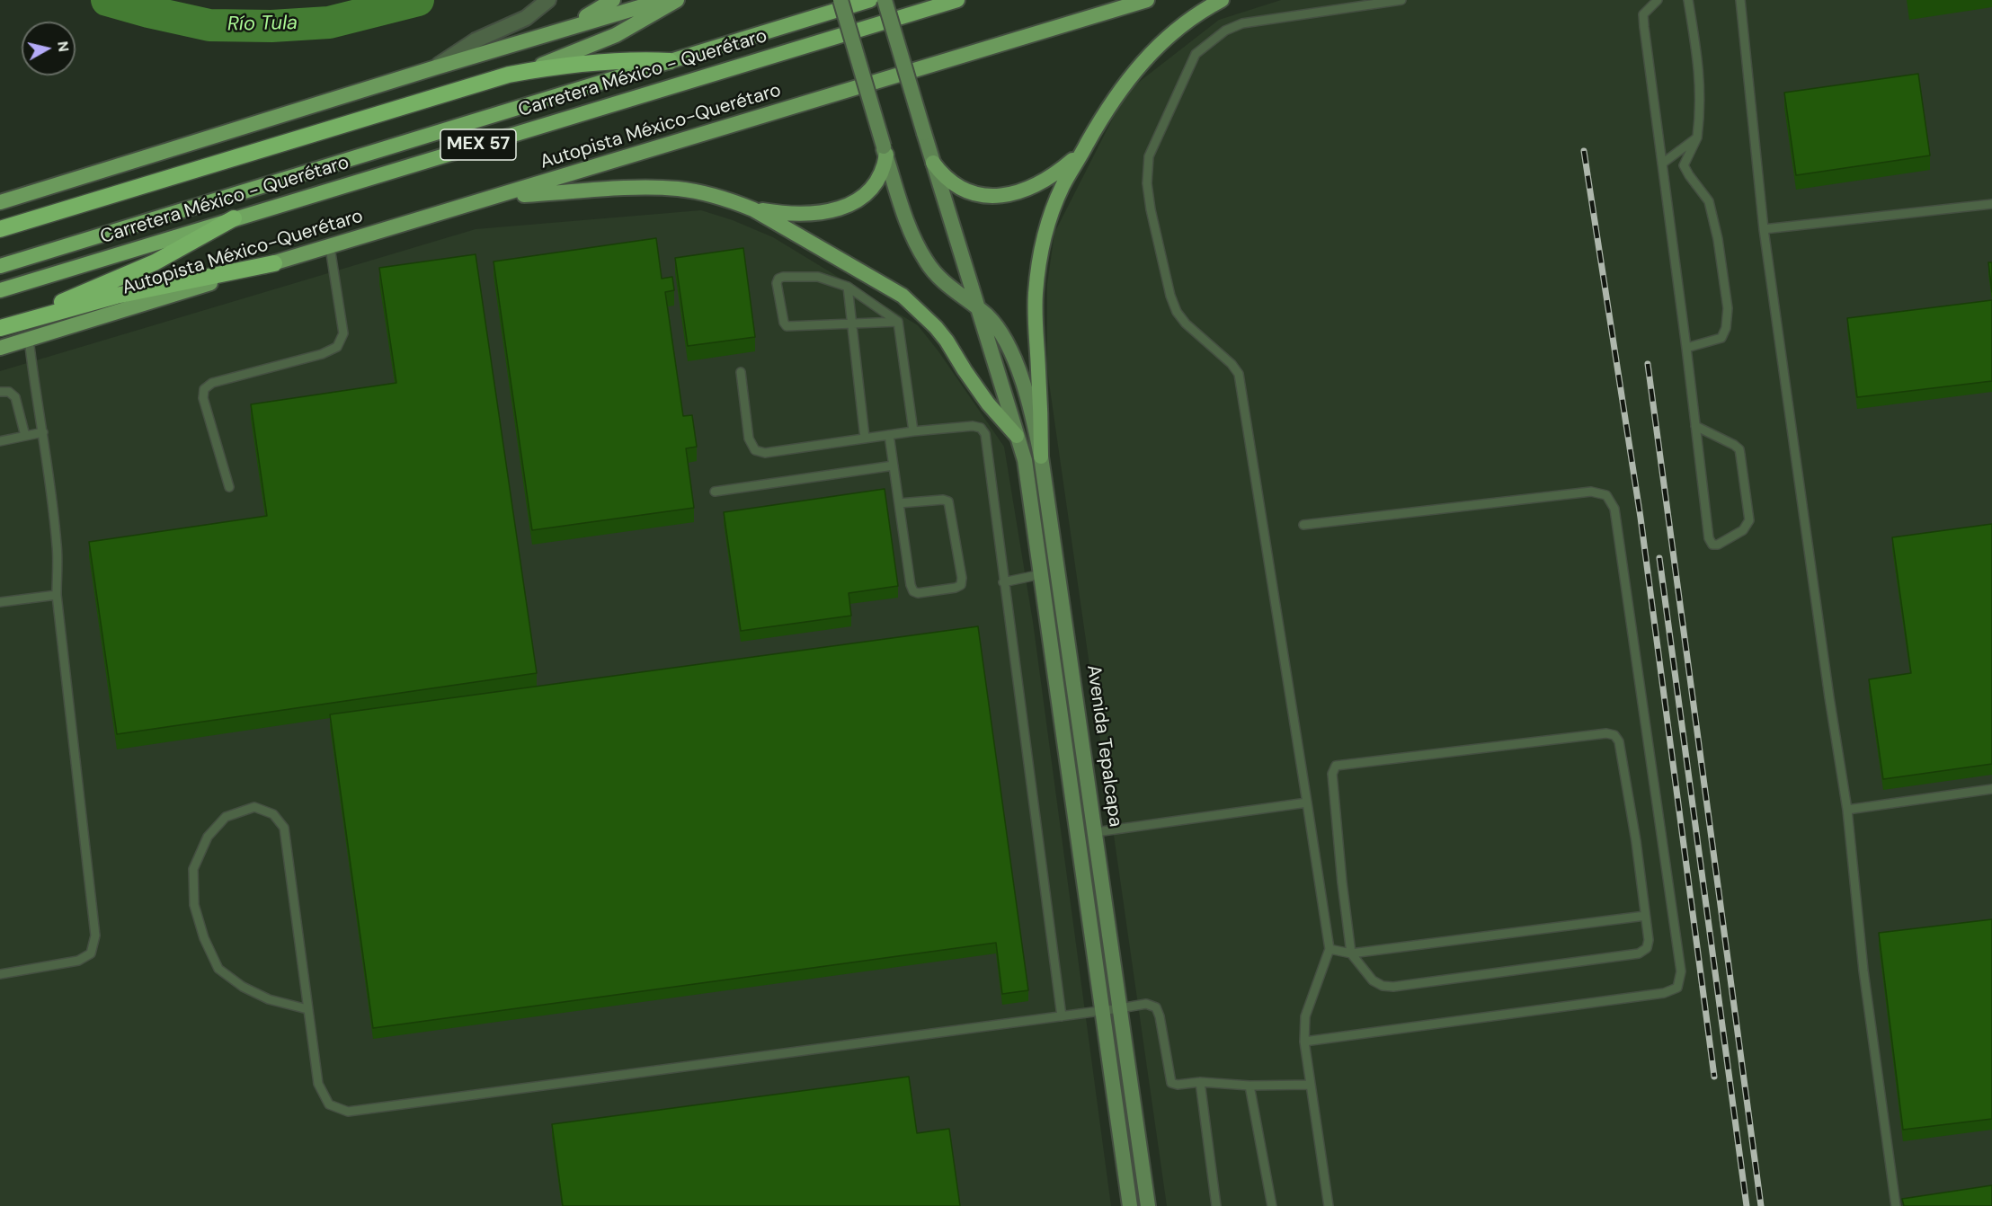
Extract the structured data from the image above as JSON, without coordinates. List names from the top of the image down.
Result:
{
  "streets": {
    "highway": ["Carretera México - Querétaro", "MEX 57"],
    "main road": ["Autopista México-Querétaro", "Avenida Tepalcapa"]
  },
  "water": ["Río Tula"],
  "north": "right"
}
